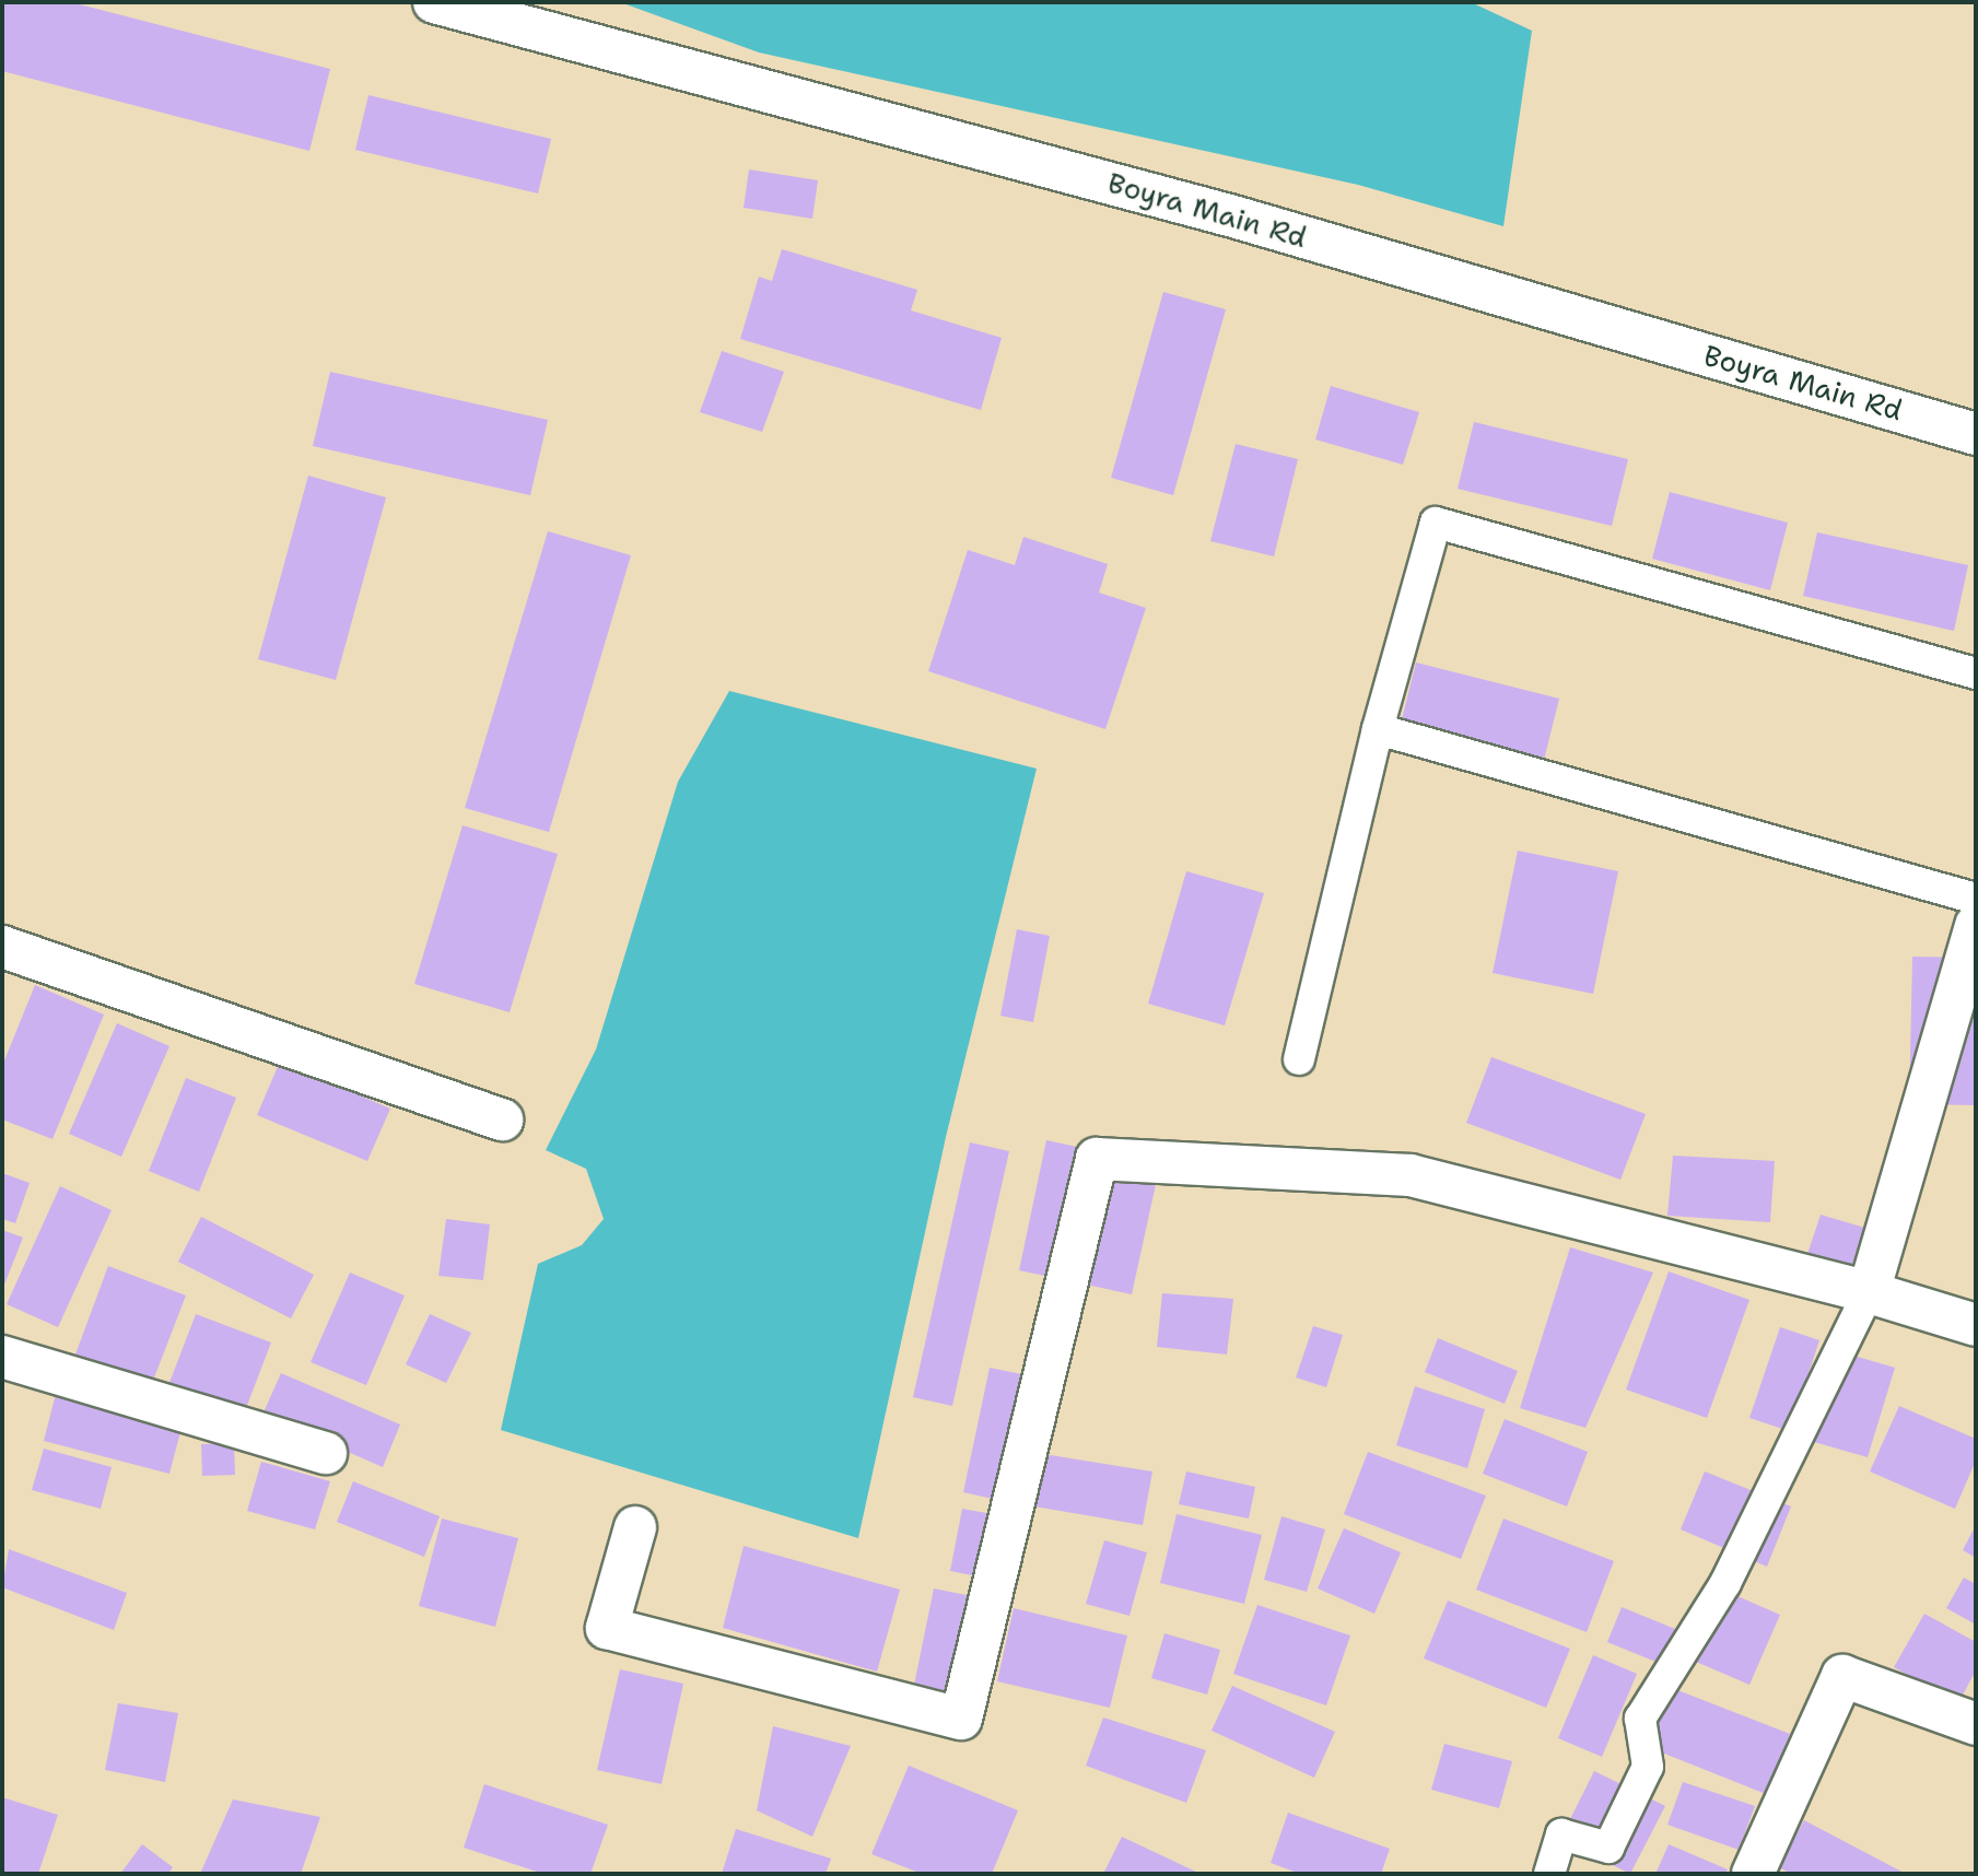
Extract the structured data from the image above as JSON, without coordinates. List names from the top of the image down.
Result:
{
  "streets": {
    "street": ["Boyra Main Rd"]
  }
}
